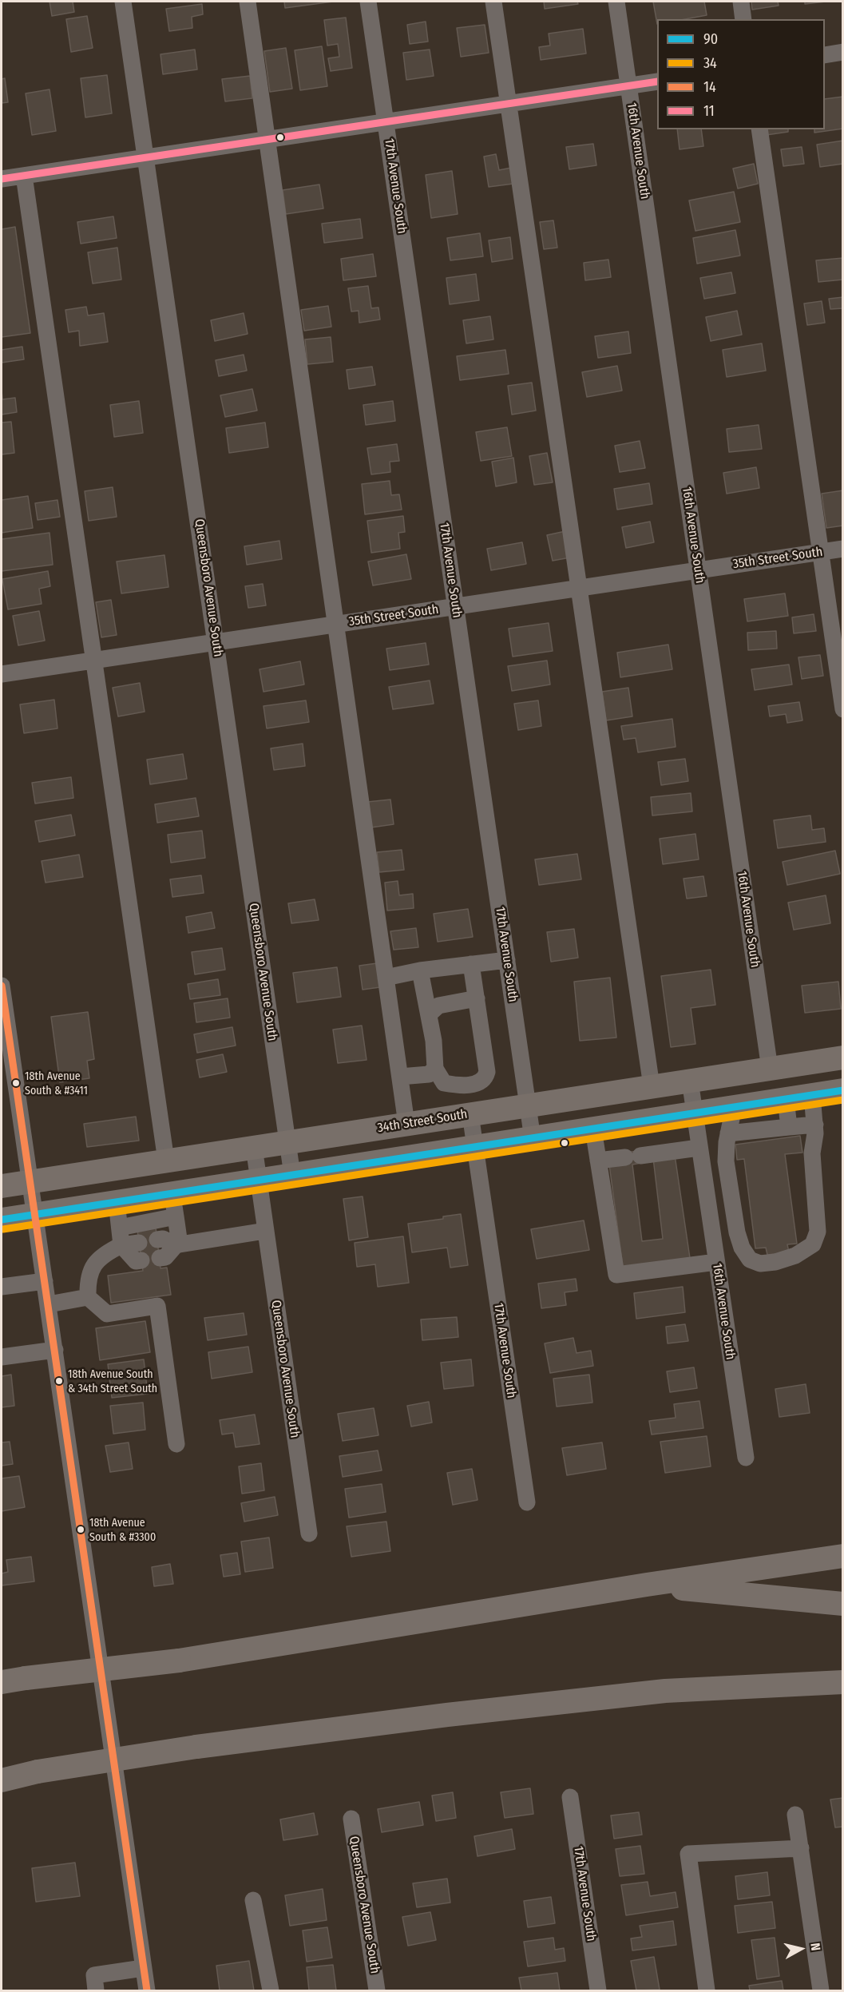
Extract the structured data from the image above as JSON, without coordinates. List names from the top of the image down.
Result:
{
  "streets": {
    "highway": ["34th Street South"],
    "street": [
      "16th Avenue South",
      "17th Avenue South",
      "35th Street South",
      "Queensboro Avenue South"
    ]
  },
  "crossings": [
    ["16th Avenue South", "35th Street South"],
    ["16th Avenue South", "34th Street South"],
    ["17th Avenue South", "35th Street South"],
    ["17th Avenue South", "34th Street South"],
    ["35th Street South", "Queensboro Avenue South"],
    ["Queensboro Avenue South", "34th Street South"]
  ],
  "places": ["18th Avenue South & #3411", "18th Avenue South & 34th Street South", "18th Avenue South & #3300"],
  "lines": [
    "transit line 11",
    "transit line 14",
    "transit line 90",
    "transit line 34"
  ],
  "legend": [
    "90",
    "34",
    "14",
    "11"
  ],
  "north": "right"
}
